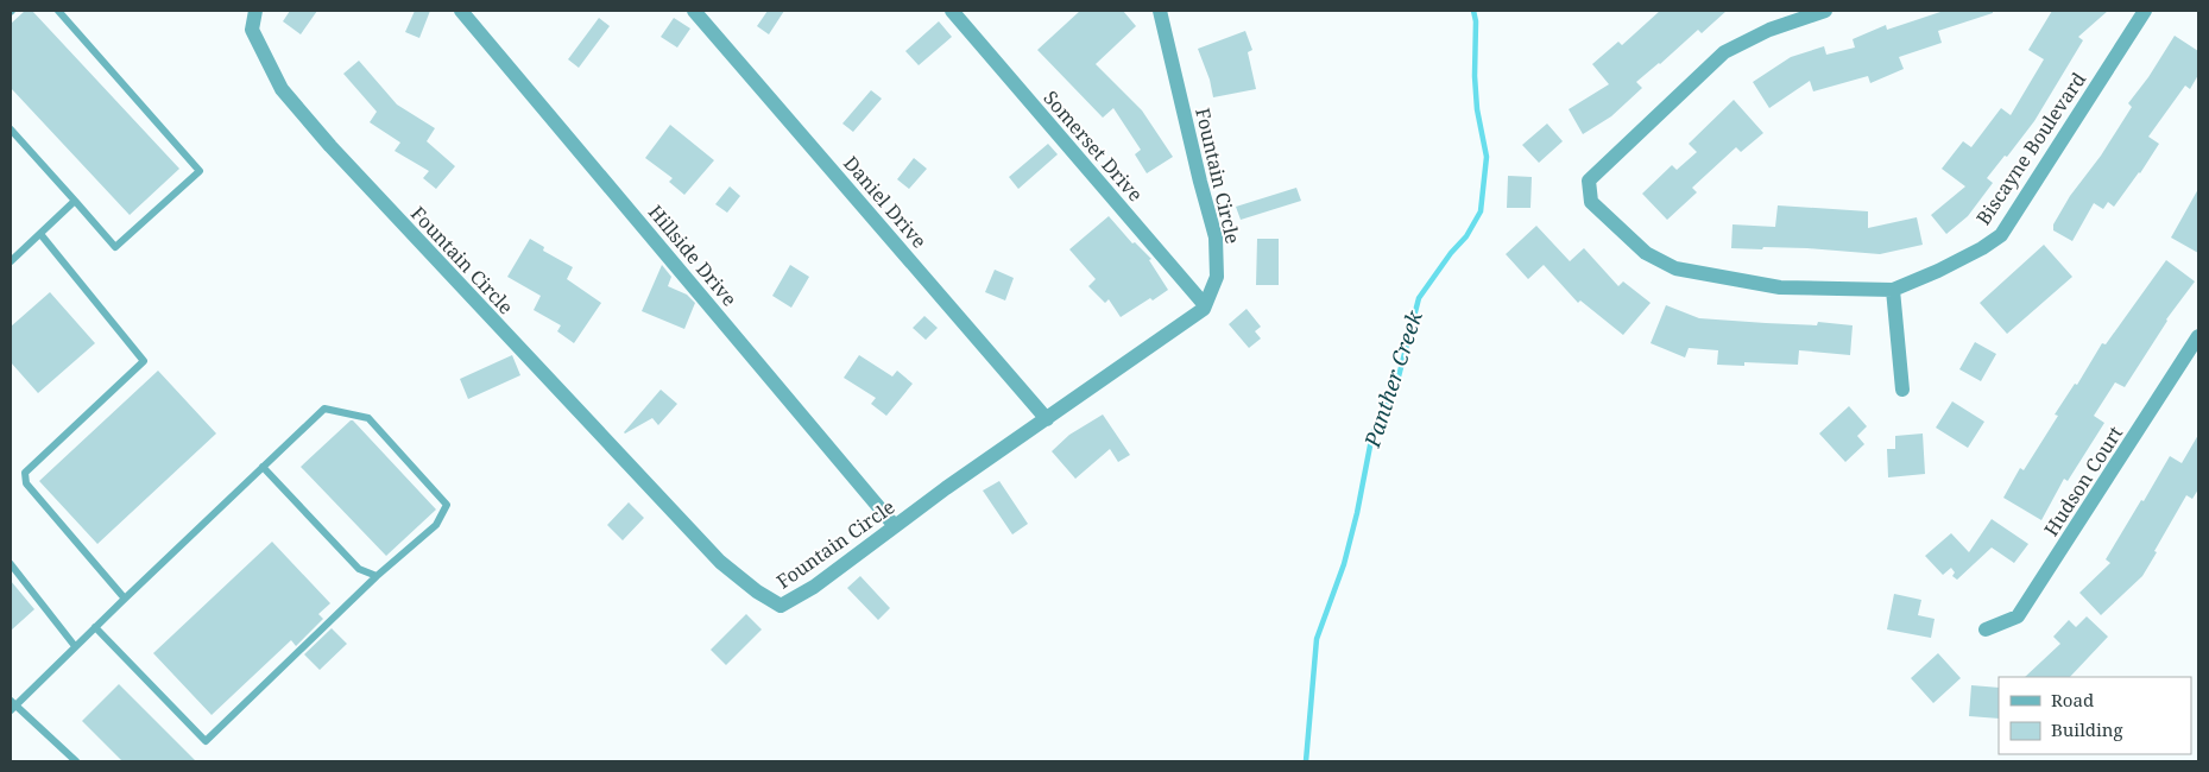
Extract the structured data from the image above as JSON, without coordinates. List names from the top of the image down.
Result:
{
  "streets": {
    "street": [
      "Somerset Drive",
      "Biscayne Boulevard",
      "Fountain Circle",
      "Daniel Drive",
      "Hillside Drive",
      "Hudson Court"
    ]
  },
  "crossings": [
    ["Somerset Drive", "Fountain Circle"],
    ["Fountain Circle", "Daniel Drive"],
    ["Fountain Circle", "Hillside Drive"]
  ],
  "water": ["Panther Creek"],
  "legend": ["Road", "Building"]
}
